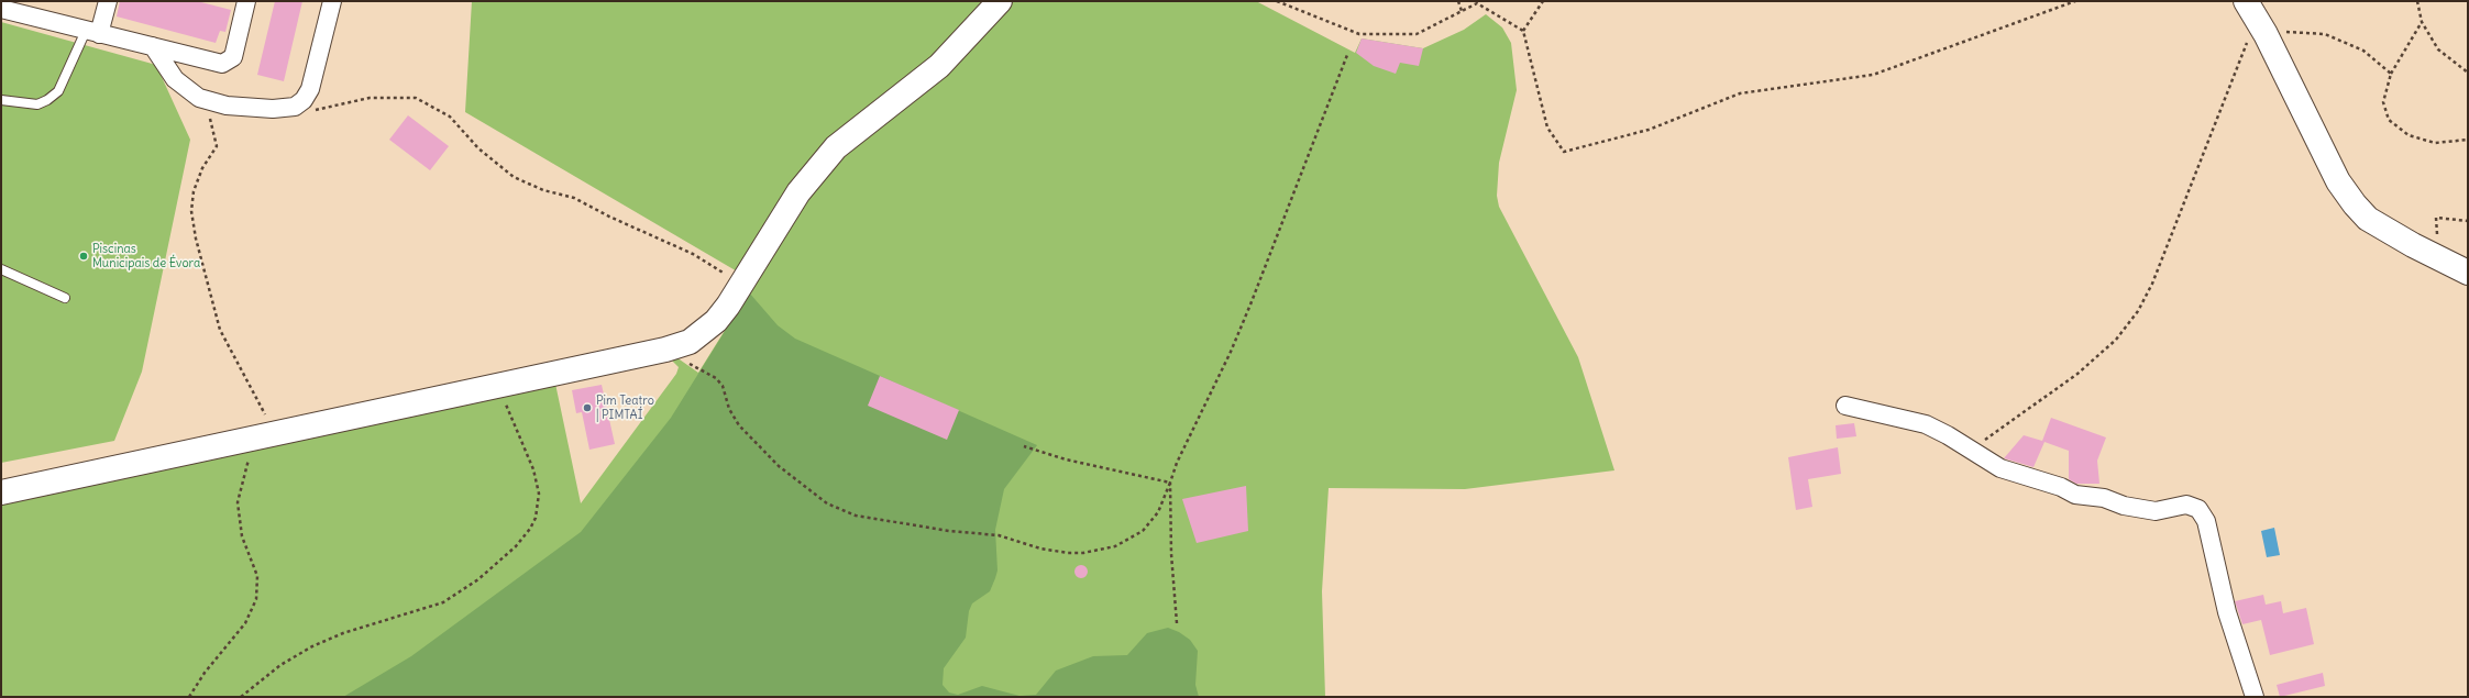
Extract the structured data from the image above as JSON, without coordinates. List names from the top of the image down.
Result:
{
  "places": ["Piscinas Municipais de Évora", "Pim Teatro | PIMTAÍ"]
}
